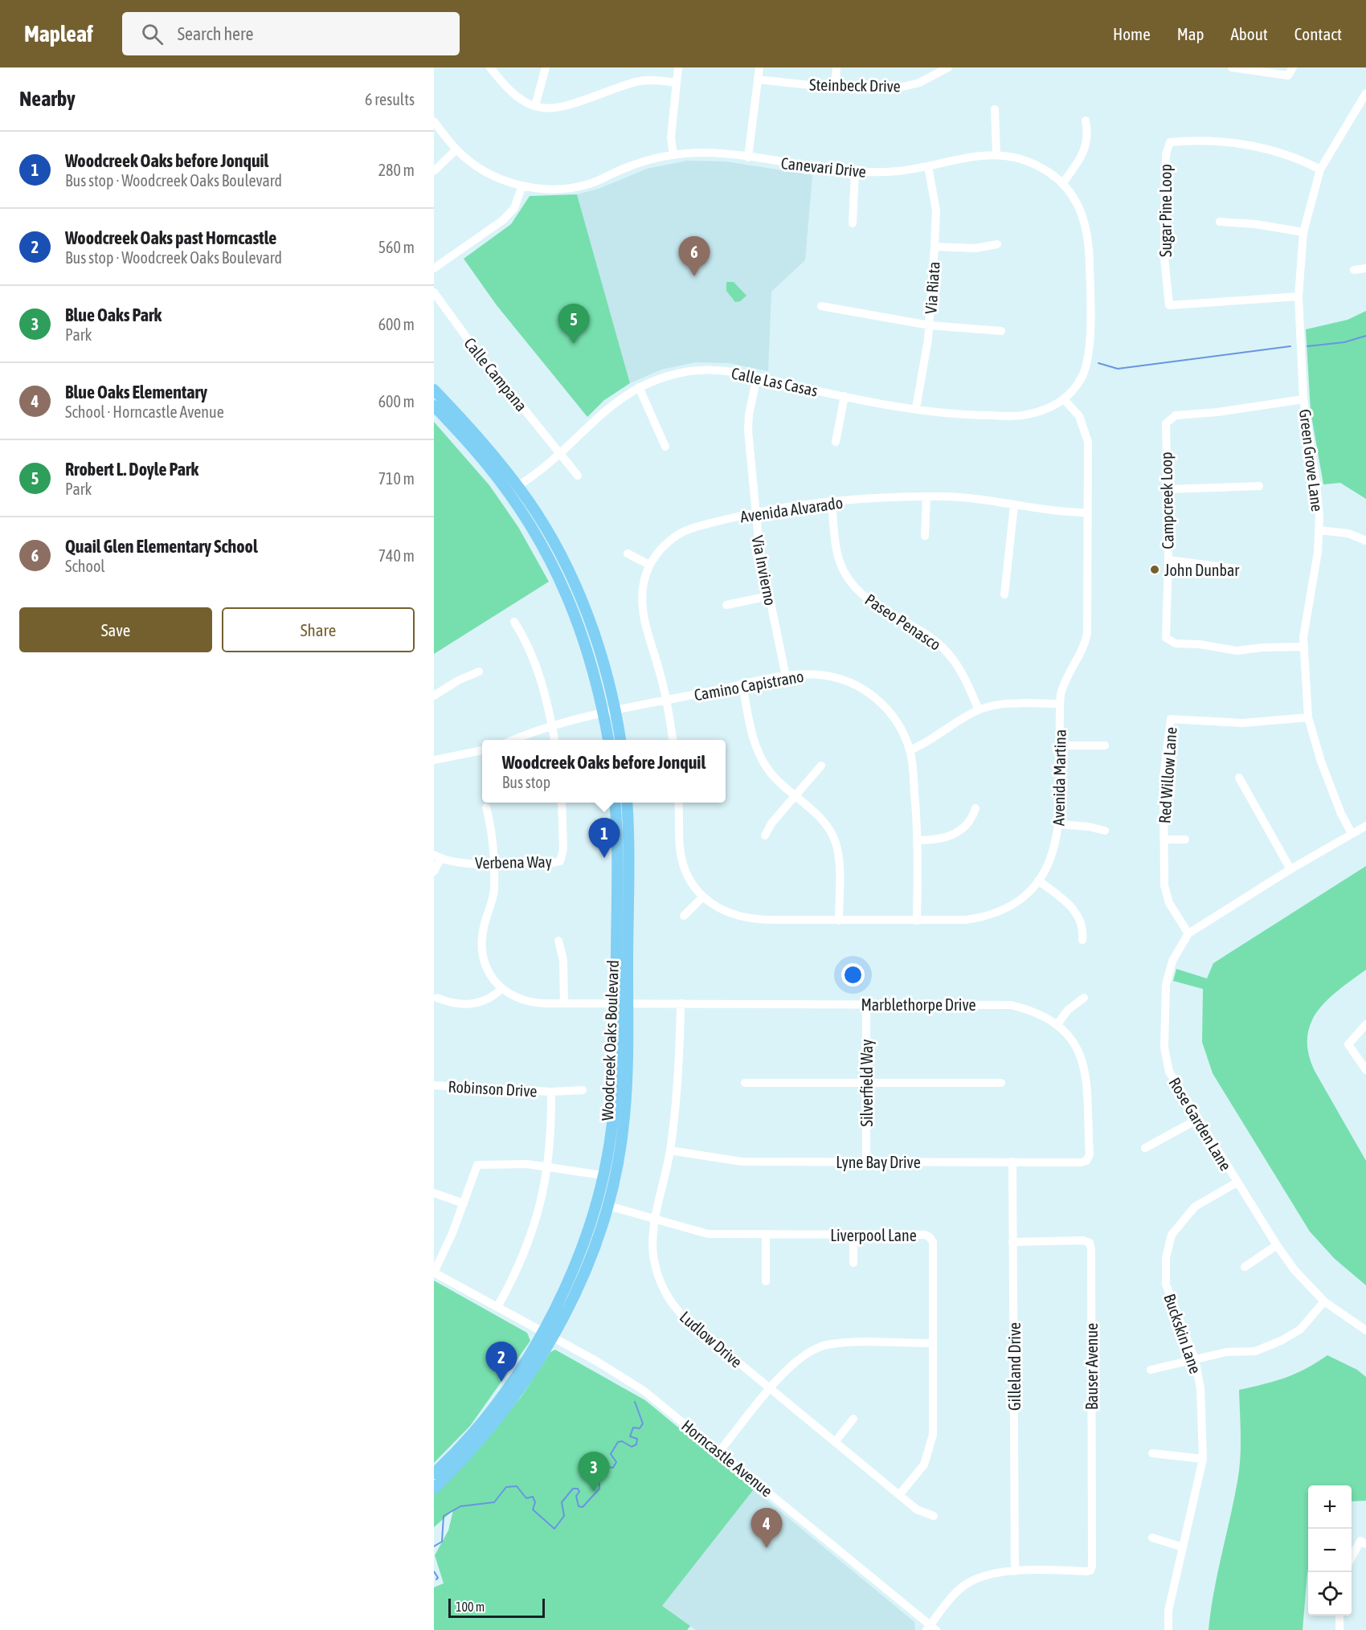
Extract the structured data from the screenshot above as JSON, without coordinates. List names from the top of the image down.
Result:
{
  "streets": {
    "main road": ["Woodcreek Oaks Boulevard"],
    "street": [
      "Steinbeck Drive",
      "Canevari Drive",
      "Sugar Pine Loop",
      "Via Riata",
      "Calle Campana",
      "Calle Las Casas",
      "Green Grove Lane",
      "Campcreek Loop",
      "Avenida Alvarado",
      "Via Invierno",
      "Paseo Penasco",
      "Camino Capistrano",
      "Red Willow Lane",
      "Avenida Martina",
      "Verbena Way",
      "Marblethorpe Drive",
      "Silverfield Way",
      "Robinson Drive",
      "Rose Garden Lane",
      "Lyne Bay Drive",
      "Liverpool Lane",
      "Buckskin Lane",
      "Ludlow Drive",
      "Gilleland Drive",
      "Bauser Avenue",
      "Horncastle Avenue"
    ]
  },
  "crossings": [
    ["Canevari Drive", "Via Riata"],
    ["Canevari Drive", "Calle Las Casas"],
    ["Canevari Drive", "Avenida Martina"],
    ["Sugar Pine Loop", "Green Grove Lane"],
    ["Via Riata", "Calle Las Casas"],
    ["Calle Campana", "Calle Las Casas"],
    ["Calle Las Casas", "Via Invierno"],
    ["Calle Las Casas", "Avenida Martina"],
    ["Green Grove Lane", "Campcreek Loop"],
    ["Green Grove Lane", "Red Willow Lane"],
    ["Green Grove Lane", "Rose Garden Lane"],
    ["Avenida Alvarado", "Via Invierno"],
    ["Avenida Alvarado", "Paseo Penasco"],
    ["Avenida Alvarado", "Camino Capistrano"],
    ["Avenida Alvarado", "Avenida Martina"],
    ["Via Invierno", "Camino Capistrano"],
    ["Camino Capistrano", "Avenida Martina"],
    ["Red Willow Lane", "Rose Garden Lane"],
    ["Marblethorpe Drive", "Woodcreek Oaks Boulevard"],
    ["Marblethorpe Drive", "Silverfield Way"],
    ["Marblethorpe Drive", "Lyne Bay Drive"],
    ["Marblethorpe Drive", "Ludlow Drive"],
    ["Woodcreek Oaks Boulevard", "Liverpool Lane"],
    ["Woodcreek Oaks Boulevard", "Horncastle Avenue"],
    ["Silverfield Way", "Lyne Bay Drive"],
    ["Rose Garden Lane", "Buckskin Lane"],
    ["Lyne Bay Drive", "Ludlow Drive"],
    ["Lyne Bay Drive", "Gilleland Drive"],
    ["Liverpool Lane", "Ludlow Drive"],
    ["Gilleland Drive", "Bauser Avenue"]
  ],
  "places": ["John Dunbar"],
  "scale_bar": "100 m",
  "page": {
    "header": "Mapleaf",
    "search": "Search here",
    "nav": [
      "Home",
      "Map",
      "About",
      "Contact"
    ],
    "heading": ["Nearby", "6 results"],
    "list": [
      {
        "mark": "1",
        "name": "Woodcreek Oaks before Jonquil",
        "note": "Bus stop · Woodcreek Oaks Boulevard",
        "value": "280 m"
      },
      {
        "mark": "2",
        "name": "Woodcreek Oaks past Horncastle",
        "note": "Bus stop · Woodcreek Oaks Boulevard",
        "value": "560 m"
      },
      {
        "mark": "3",
        "name": "Blue Oaks Park",
        "note": "Park",
        "value": "600 m"
      },
      {
        "mark": "4",
        "name": "Blue Oaks Elementary",
        "note": "School · Horncastle Avenue",
        "value": "600 m"
      },
      {
        "mark": "5",
        "name": "Rrobert L. Doyle Park",
        "note": "Park",
        "value": "710 m"
      },
      {
        "mark": "6",
        "name": "Quail Glen Elementary School",
        "note": "School",
        "value": "740 m"
      }
    ],
    "pins": [
      "6",
      "5",
      "1",
      "2",
      "3",
      "4"
    ],
    "buttons": ["Save", "Share"],
    "popup": ["Woodcreek Oaks before Jonquil", "Bus stop"],
    "map_buttons": ["+", "−"],
    "scale": "100 m"
  }
}
